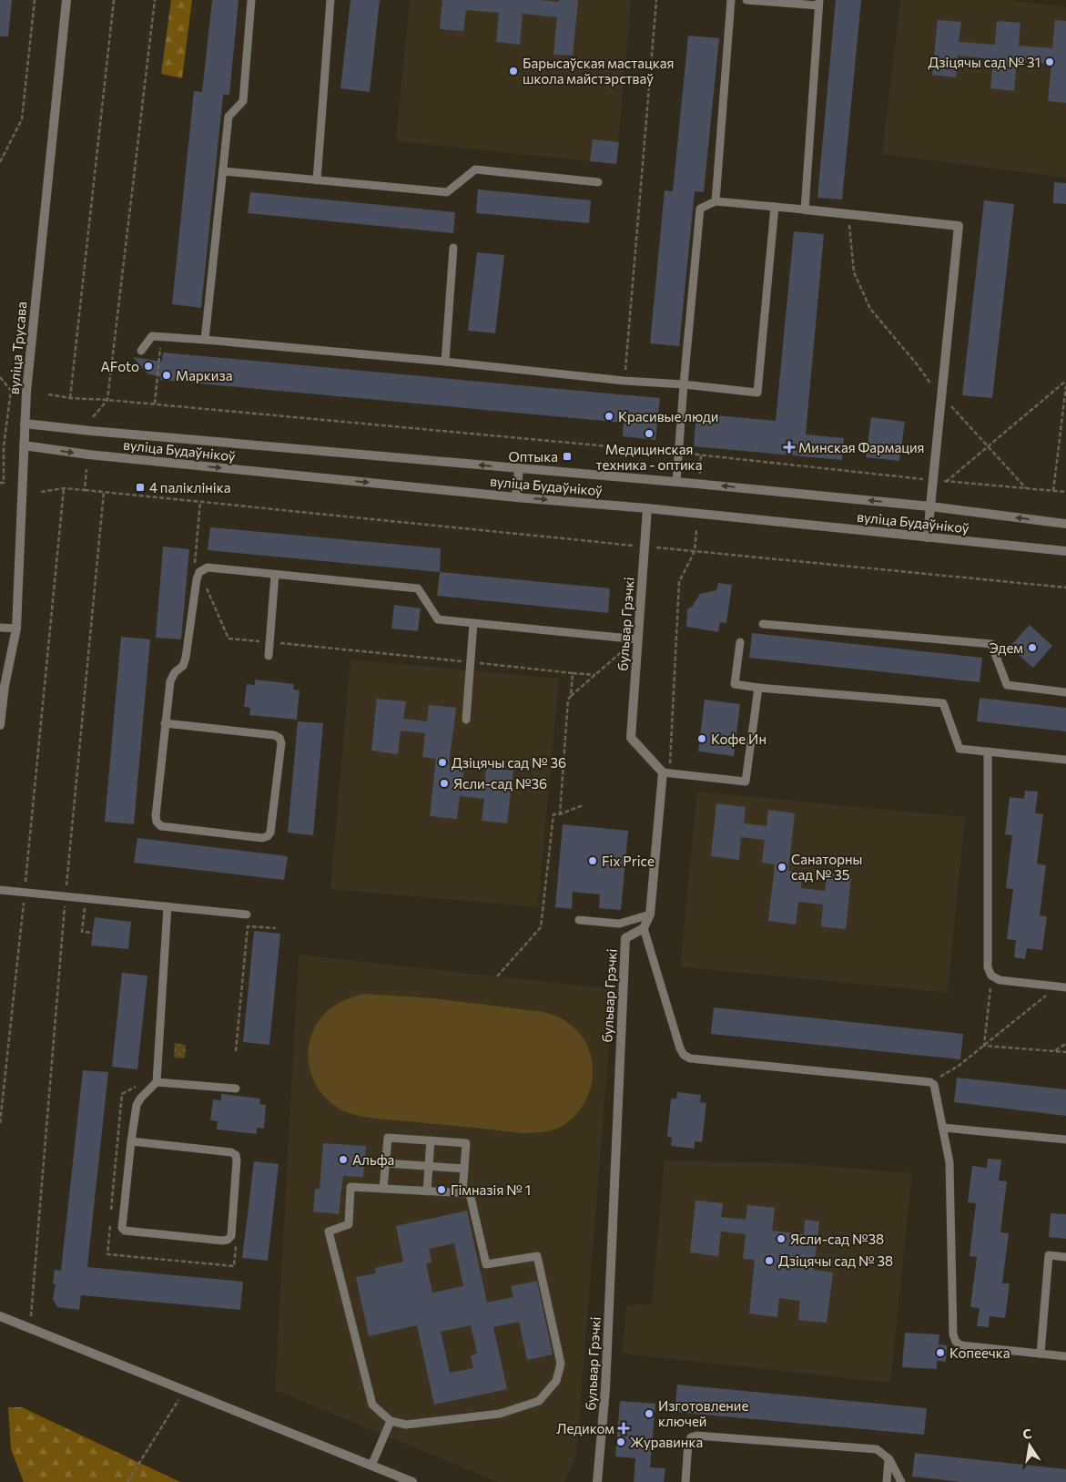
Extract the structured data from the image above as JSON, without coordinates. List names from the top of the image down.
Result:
{
  "streets": {
    "street": ["вуліца Трусава", "вуліца Будаўнікоў", "бульвар Грэчкі"]
  },
  "crossings": [
    ["вуліца Трусава", "вуліца Будаўнікоў"],
    ["вуліца Будаўнікоў", "бульвар Грэчкі"]
  ],
  "places": {
    "other": [
      "Дзіцячы сад № 31",
      "Барысаўская мастацкая школа майстэрстваў",
      "AFoto",
      "Маркиза",
      "Красивые люди",
      "Медицинская техника - оптика",
      "Эдем",
      "Кофе Ин",
      "Дзіцячы сад № 36",
      "Ясли-сад №36",
      "Fix Price",
      "Санаторны сад № 35",
      "Альфа",
      "Гімназія № 1",
      "Ясли-сад №38",
      "Дзіцячы сад № 38",
      "Копеечка",
      "Изготовление ключей",
      "Журавинка"
    ],
    "health": ["Минская Фармация", "Ледиком"],
    "transit": ["Оптыка", "4 паліклініка"]
  },
  "north": "top"
}
